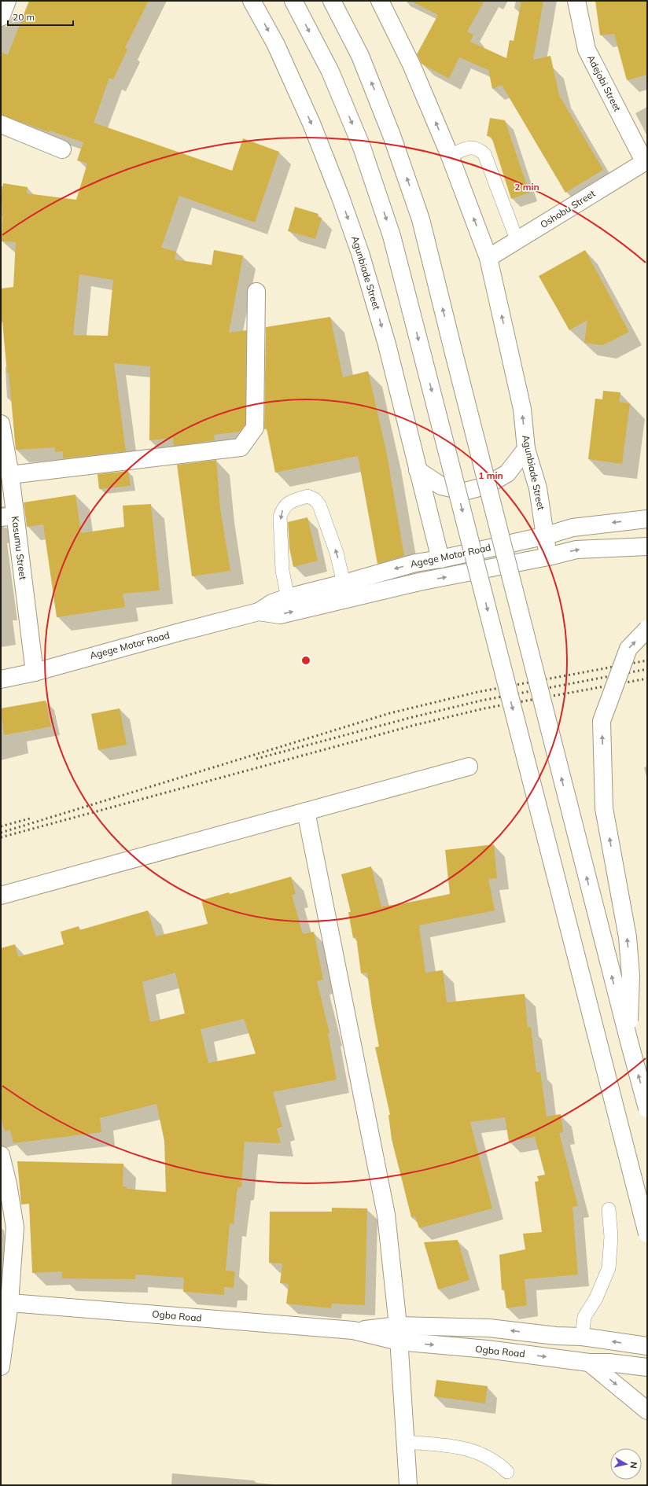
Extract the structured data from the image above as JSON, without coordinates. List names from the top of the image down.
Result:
{
  "streets": {
    "main road": [
      "Adejobi Street",
      "Oshobu Street",
      "Agunbiade Street",
      "Kasumu Street",
      "Agege Motor Road",
      "Ogba Road"
    ]
  },
  "crossings": [
    ["Adejobi Street", "Oshobu Street"],
    ["Oshobu Street", "Agunbiade Street"],
    ["Agunbiade Street", "Agege Motor Road"],
    ["Kasumu Street", "Agege Motor Road"]
  ],
  "scale_bar": "20 m",
  "north": "right",
  "rings": ["2 min", "1 min"]
}
